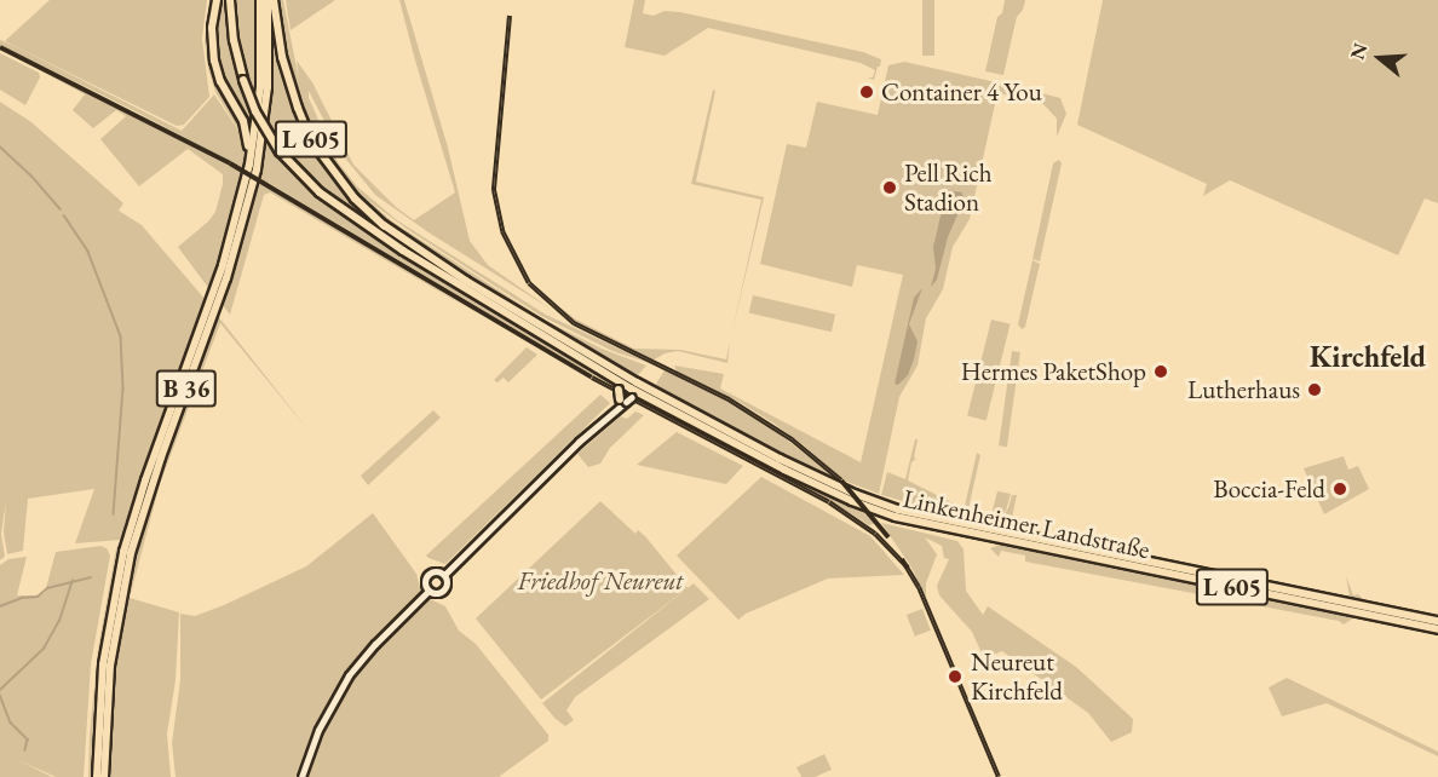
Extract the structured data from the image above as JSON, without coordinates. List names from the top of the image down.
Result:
{
  "streets": {
    "main road": ["L 605", "B 36", "Linkenheimer Landstraße"]
  },
  "crossings": [
    ["L 605", "B 36"],
    ["L 605", "Linkenheimer Landstraße"]
  ],
  "districts": ["Kirchfeld"],
  "parks": ["Friedhof Neureut"],
  "places": [
    "Container 4 You",
    "Pell Rich Stadion",
    "Hermes PaketShop",
    "Lutherhaus",
    "Boccia-Feld",
    "Neureut Kirchfeld"
  ],
  "north": "left"
}
